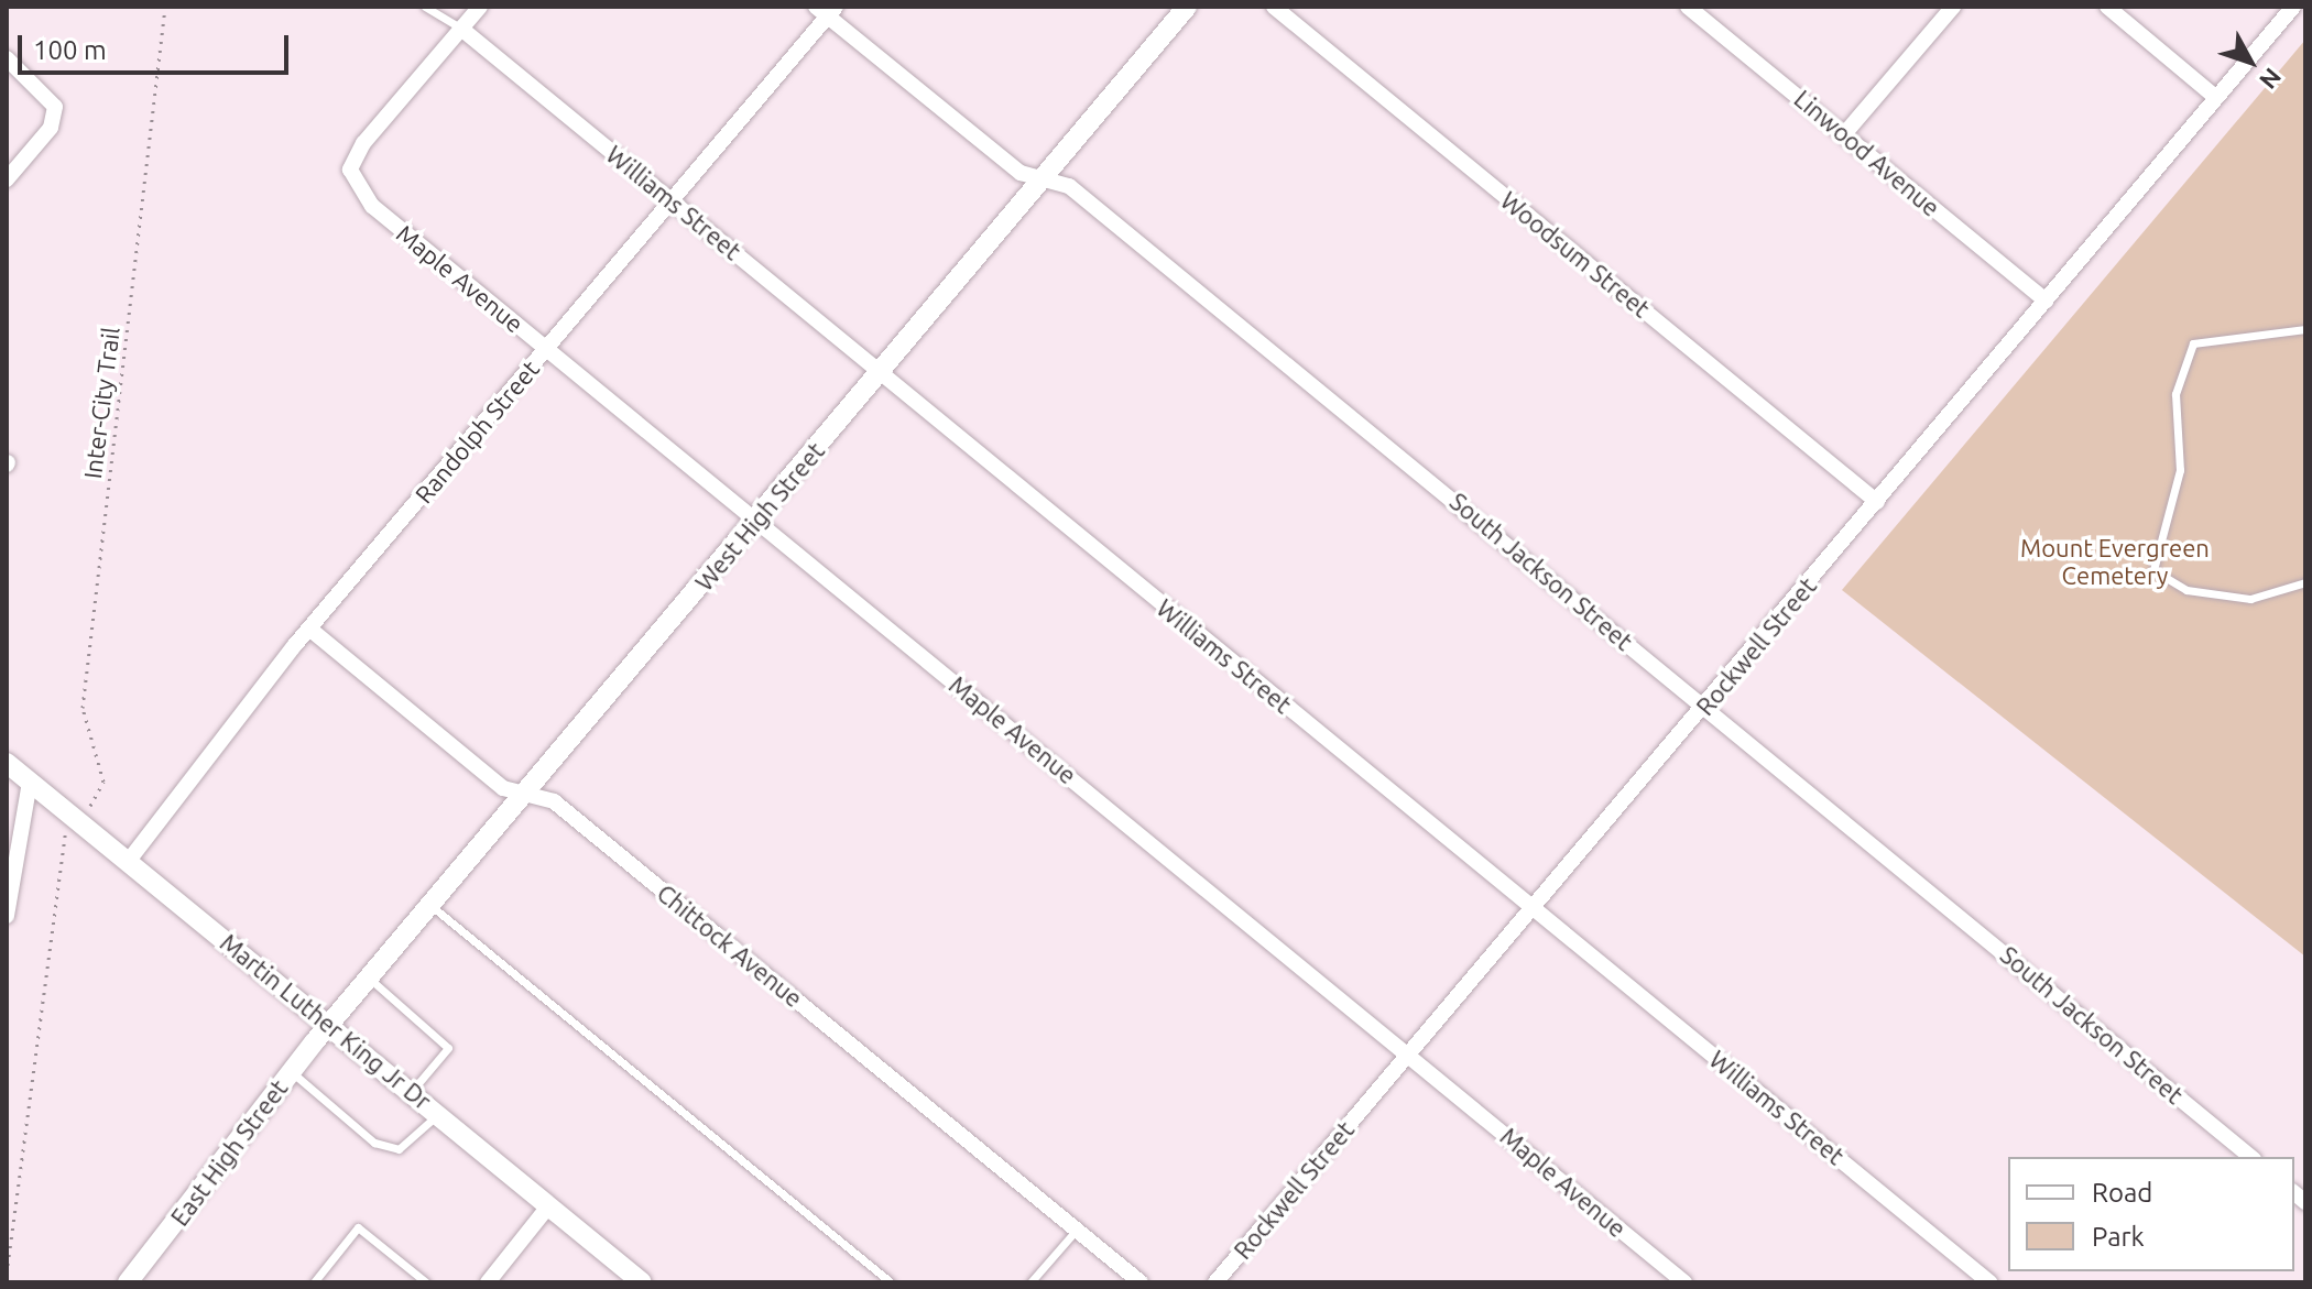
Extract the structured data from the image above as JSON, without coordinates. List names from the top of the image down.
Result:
{
  "streets": {
    "street": [
      "Linwood Avenue",
      "Williams Street",
      "Woodsum Street",
      "Maple Avenue",
      "Randolph Street",
      "West High Street",
      "South Jackson Street",
      "Rockwell Street",
      "Chittock Avenue",
      "Martin Luther King Jr Dr",
      "East High Street"
    ],
    "path": ["Inter-City Trail"]
  },
  "crossings": [
    ["Linwood Avenue", "Rockwell Street"],
    ["Williams Street", "Maple Avenue"],
    ["Williams Street", "Randolph Street"],
    ["Williams Street", "West High Street"],
    ["Williams Street", "Rockwell Street"],
    ["Woodsum Street", "Rockwell Street"],
    ["Maple Avenue", "Randolph Street"],
    ["Maple Avenue", "West High Street"],
    ["Maple Avenue", "Rockwell Street"],
    ["Randolph Street", "South Jackson Street"],
    ["Randolph Street", "Chittock Avenue"],
    ["Randolph Street", "Martin Luther King Jr Dr"],
    ["West High Street", "South Jackson Street"],
    ["West High Street", "Chittock Avenue"],
    ["West High Street", "Martin Luther King Jr Dr"],
    ["West High Street", "East High Street"],
    ["South Jackson Street", "Rockwell Street"],
    ["Martin Luther King Jr Dr", "East High Street"]
  ],
  "parks": ["Mount Evergreen Cemetery"],
  "legend": ["Road", "Park"],
  "scale_bar": "100 m",
  "north": "bottom right"
}
